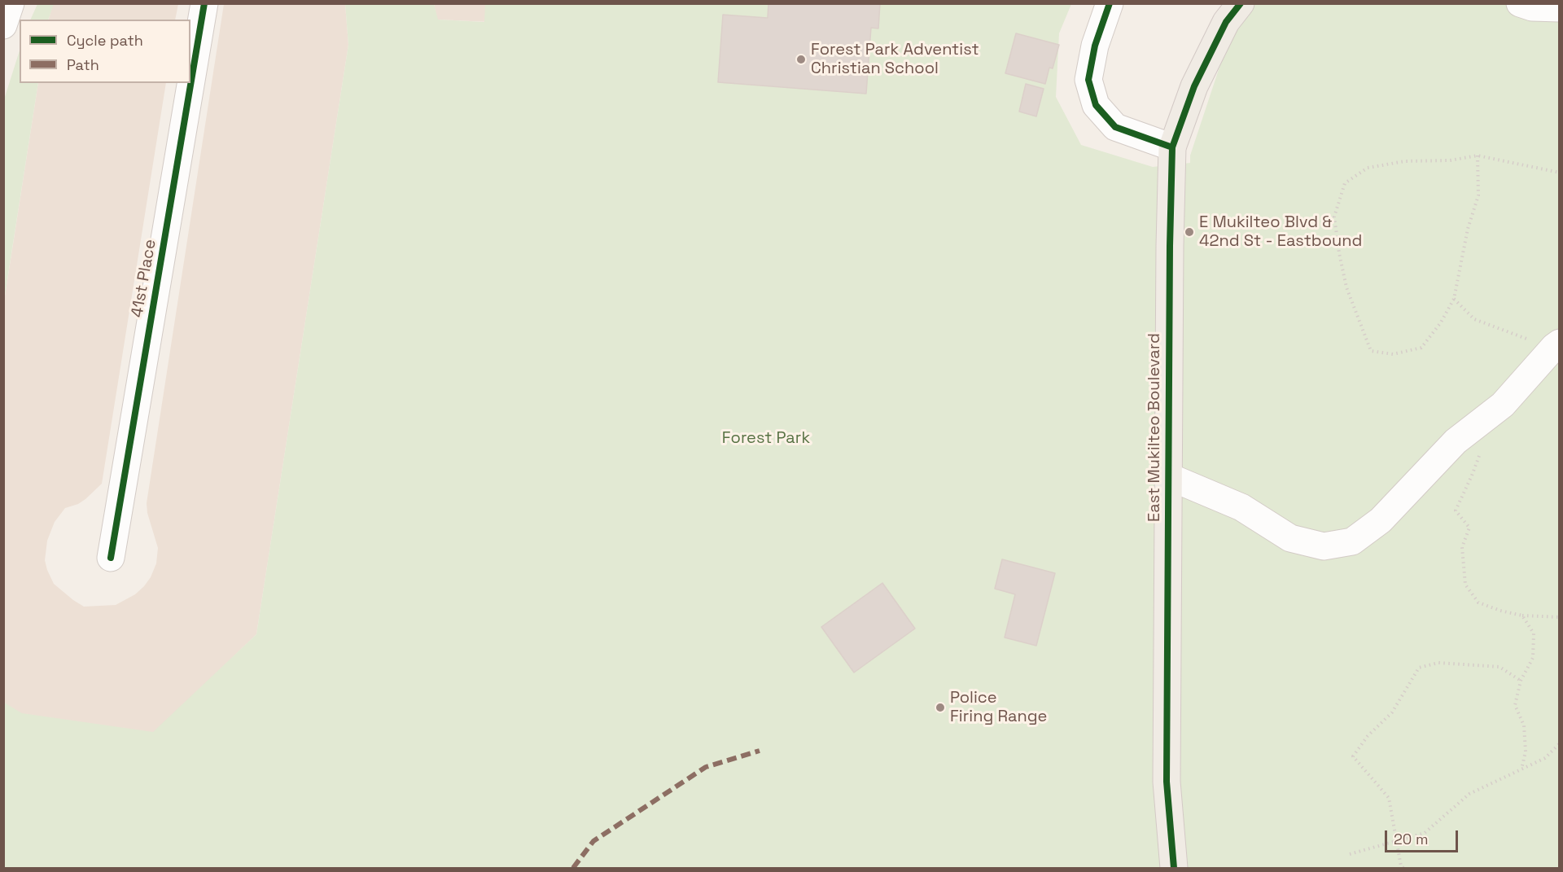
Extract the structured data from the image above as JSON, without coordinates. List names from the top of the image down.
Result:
{
  "streets": {
    "main road": ["East Mukilteo Boulevard"],
    "street": ["41st Place"]
  },
  "parks": ["Forest Park"],
  "places": ["Forest Park Adventist Christian School", "E Mukilteo Blvd & 42nd St - Eastbound", "Police Firing Range"],
  "legend": ["Cycle path", "Path"],
  "scale_bar": "20 m"
}
